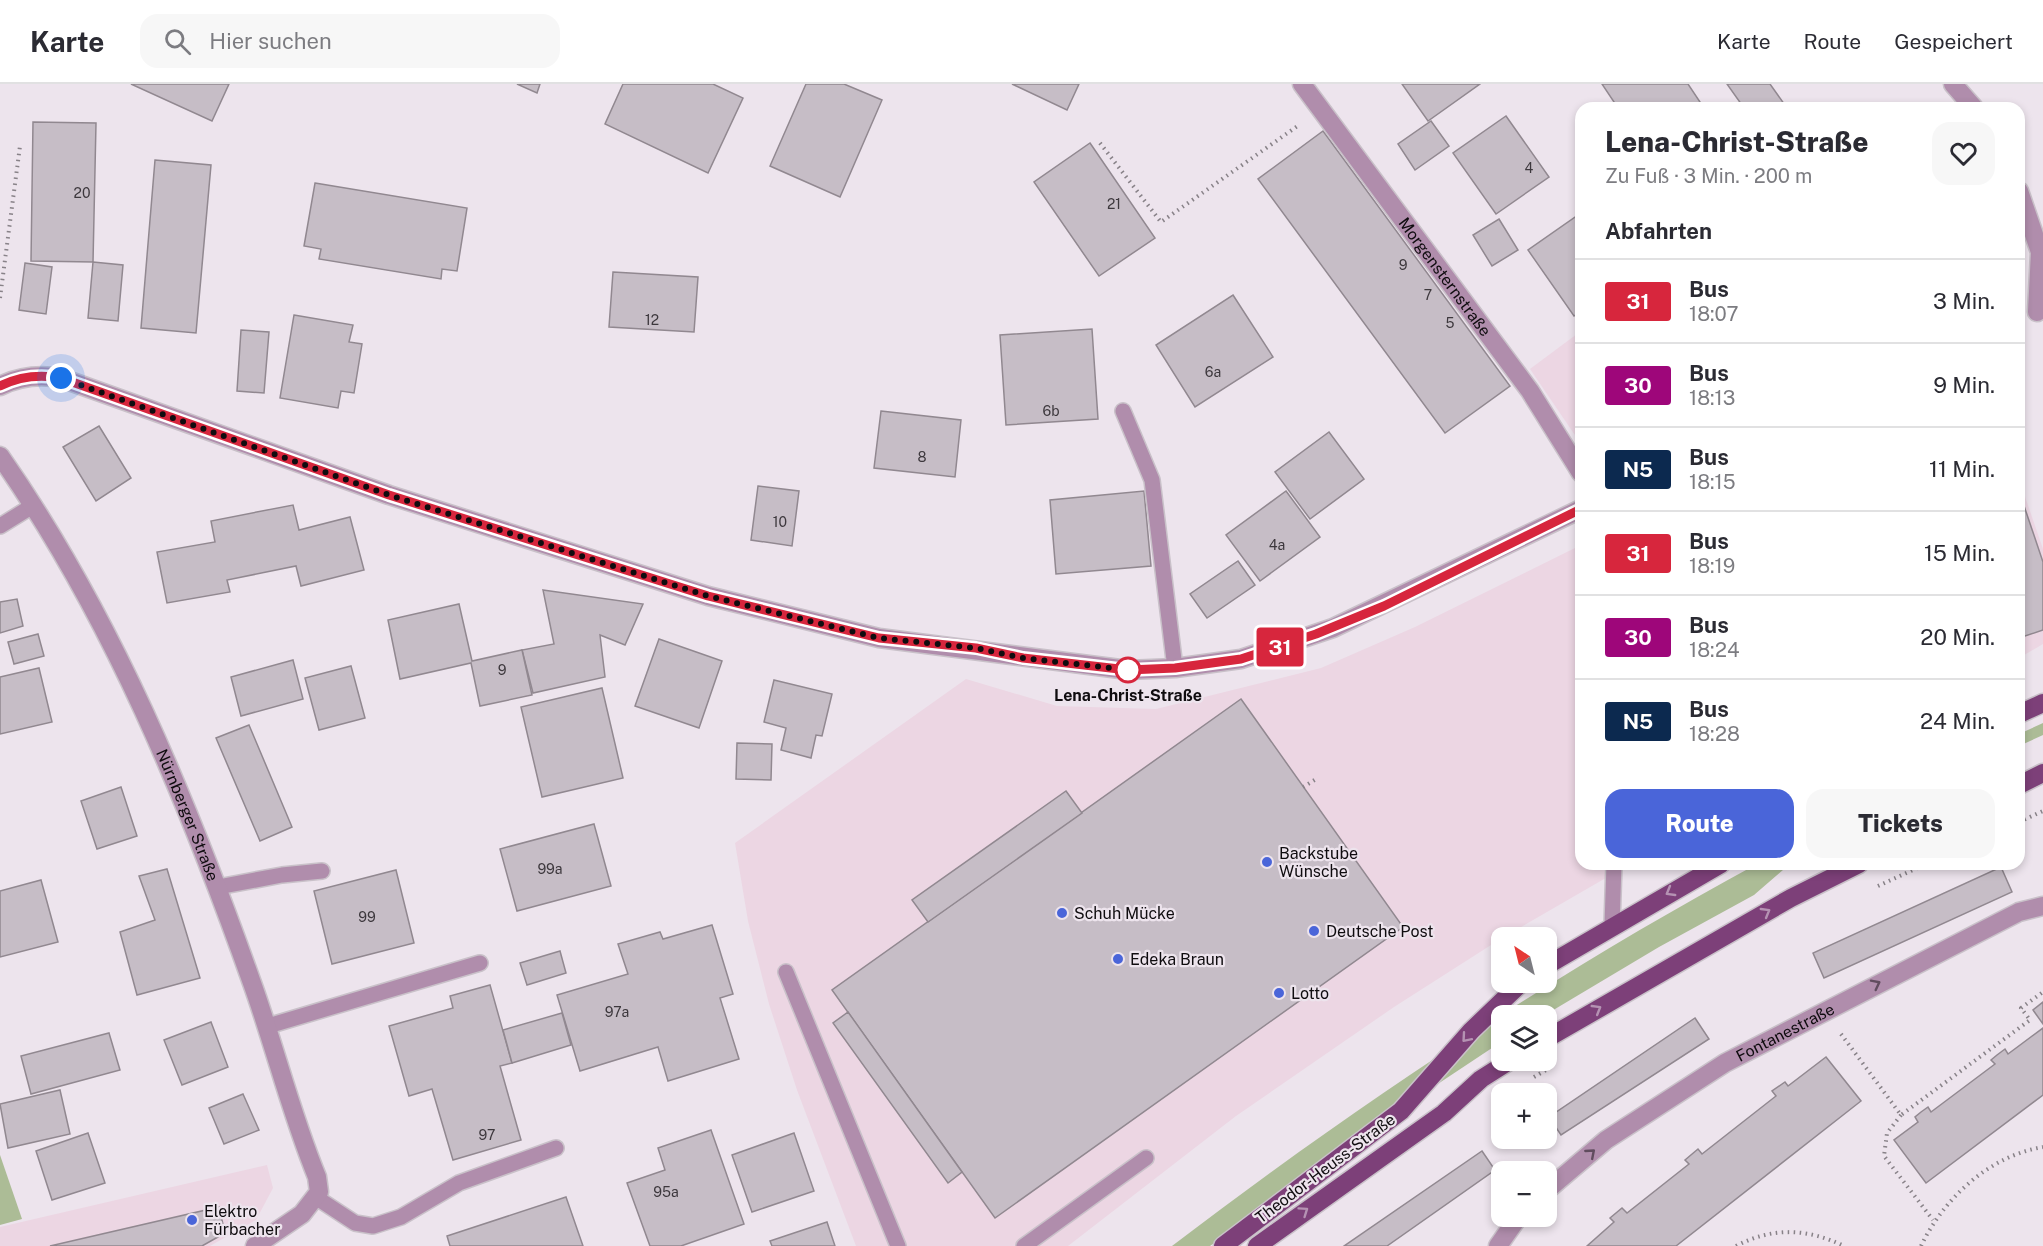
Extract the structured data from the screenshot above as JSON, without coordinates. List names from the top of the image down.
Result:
{
  "streets": {
    "main road": ["Theodor-Heuss-Straße"],
    "street": ["Morgensternstraße", "Nürnberger Straße", "Fontanestraße"]
  },
  "one_way": ["Fontanestraße"],
  "places": [
    "Lena-Christ-Straße",
    "Backstube Wünsche",
    "Schuh Mücke",
    "Deutsche Post",
    "Edeka Braun",
    "Lotto",
    "Elektro Fürbacher"
  ],
  "lines": ["bus line 31"],
  "house_numbers": [
    "4",
    "20",
    "21",
    "9",
    "7",
    "12",
    "5",
    "6a",
    "6b",
    "8",
    "10",
    "4a",
    "9",
    "99a",
    "99",
    "97a",
    "97",
    "95a"
  ],
  "north": "top left",
  "page": {
    "header": "Karte",
    "search": "Hier suchen",
    "nav": ["Karte", "Route", "Gespeichert"],
    "on_map": "31",
    "heading": [
      ["Lena-Christ-Straße", "Zu Fuß · 3 Min. · 200 m"],
      "Abfahrten"
    ],
    "list": [
      {
        "mark": "31",
        "name": "Bus",
        "note": "18:07",
        "value": "3 Min."
      },
      {
        "mark": "30",
        "name": "Bus",
        "note": "18:13",
        "value": "9 Min."
      },
      {
        "mark": "N5",
        "name": "Bus",
        "note": "18:15",
        "value": "11 Min."
      },
      {
        "mark": "31",
        "name": "Bus",
        "note": "18:19",
        "value": "15 Min."
      },
      {
        "mark": "30",
        "name": "Bus",
        "note": "18:24",
        "value": "20 Min."
      },
      {
        "mark": "N5",
        "name": "Bus",
        "note": "18:28",
        "value": "24 Min."
      }
    ],
    "buttons": ["Route", "Tickets"],
    "map_buttons": ["+", "−"]
  }
}
